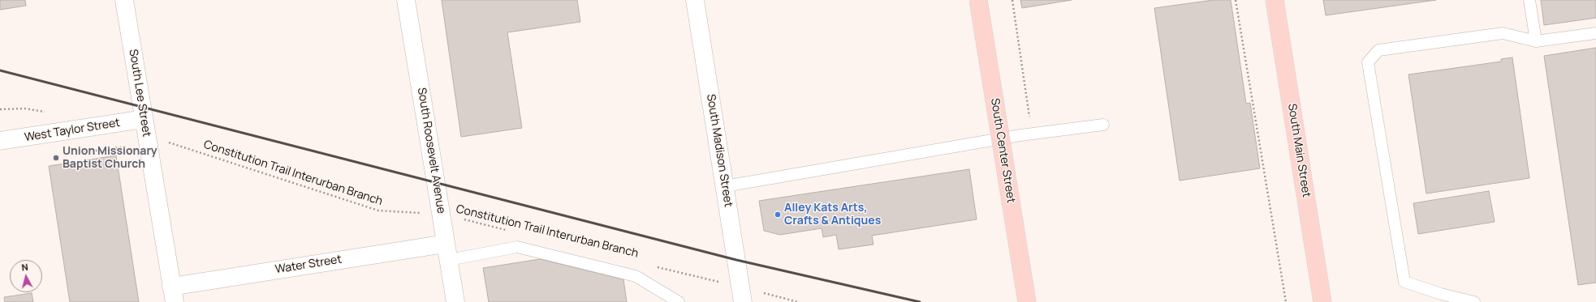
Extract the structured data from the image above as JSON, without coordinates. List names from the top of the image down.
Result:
{
  "streets": {
    "main road": ["South Center Street", "South Main Street"],
    "street": [
      "South Lee Street",
      "West Taylor Street",
      "South Roosevelt Avenue",
      "South Madison Street",
      "Water Street"
    ],
    "path": ["Constitution Trail Interurban Branch"]
  },
  "crossings": [
    ["South Lee Street", "West Taylor Street"],
    ["South Lee Street", "Constitution Trail Interurban Branch"],
    ["South Lee Street", "Water Street"],
    ["West Taylor Street", "Constitution Trail Interurban Branch"],
    ["South Roosevelt Avenue", "Constitution Trail Interurban Branch"],
    ["South Roosevelt Avenue", "Water Street"]
  ],
  "places": ["Union Missionary Baptist Church", "Alley Kats Arts, Crafts & Antiques"],
  "north": "top"
}
